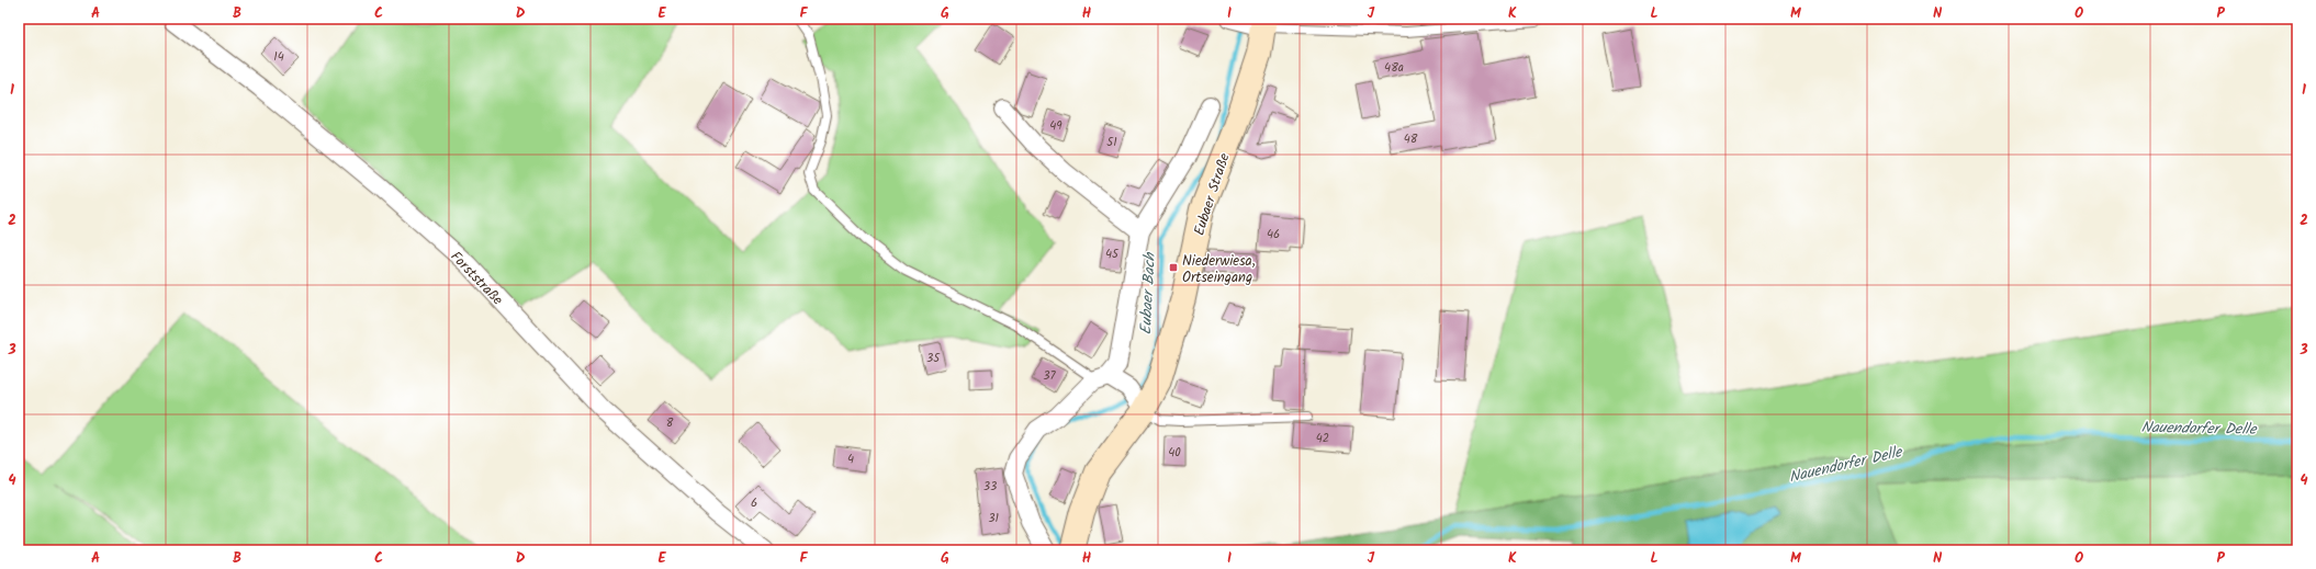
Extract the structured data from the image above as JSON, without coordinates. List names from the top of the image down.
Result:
{
  "streets": {
    "street": ["Eubaer Straße", "Forststraße"]
  },
  "water": ["Eubaer Bach", "Nauendorfer Delle"],
  "places": {
    "transit": ["Niederwiesa, Ortseingang"]
  },
  "house_numbers": [
    "14",
    "48a",
    "49",
    "48",
    "51",
    "46",
    "45",
    "35",
    "37",
    "8",
    "42",
    "40",
    "4",
    "33",
    "6",
    "31"
  ],
  "grid": {
    "columns": [
      "A",
      "B",
      "C",
      "D",
      "E",
      "F",
      "G",
      "H",
      "I",
      "J",
      "K",
      "L",
      "M",
      "N",
      "O",
      "P"
    ],
    "rows": [
      "1",
      "2",
      "3",
      "4"
    ]
  }
}
